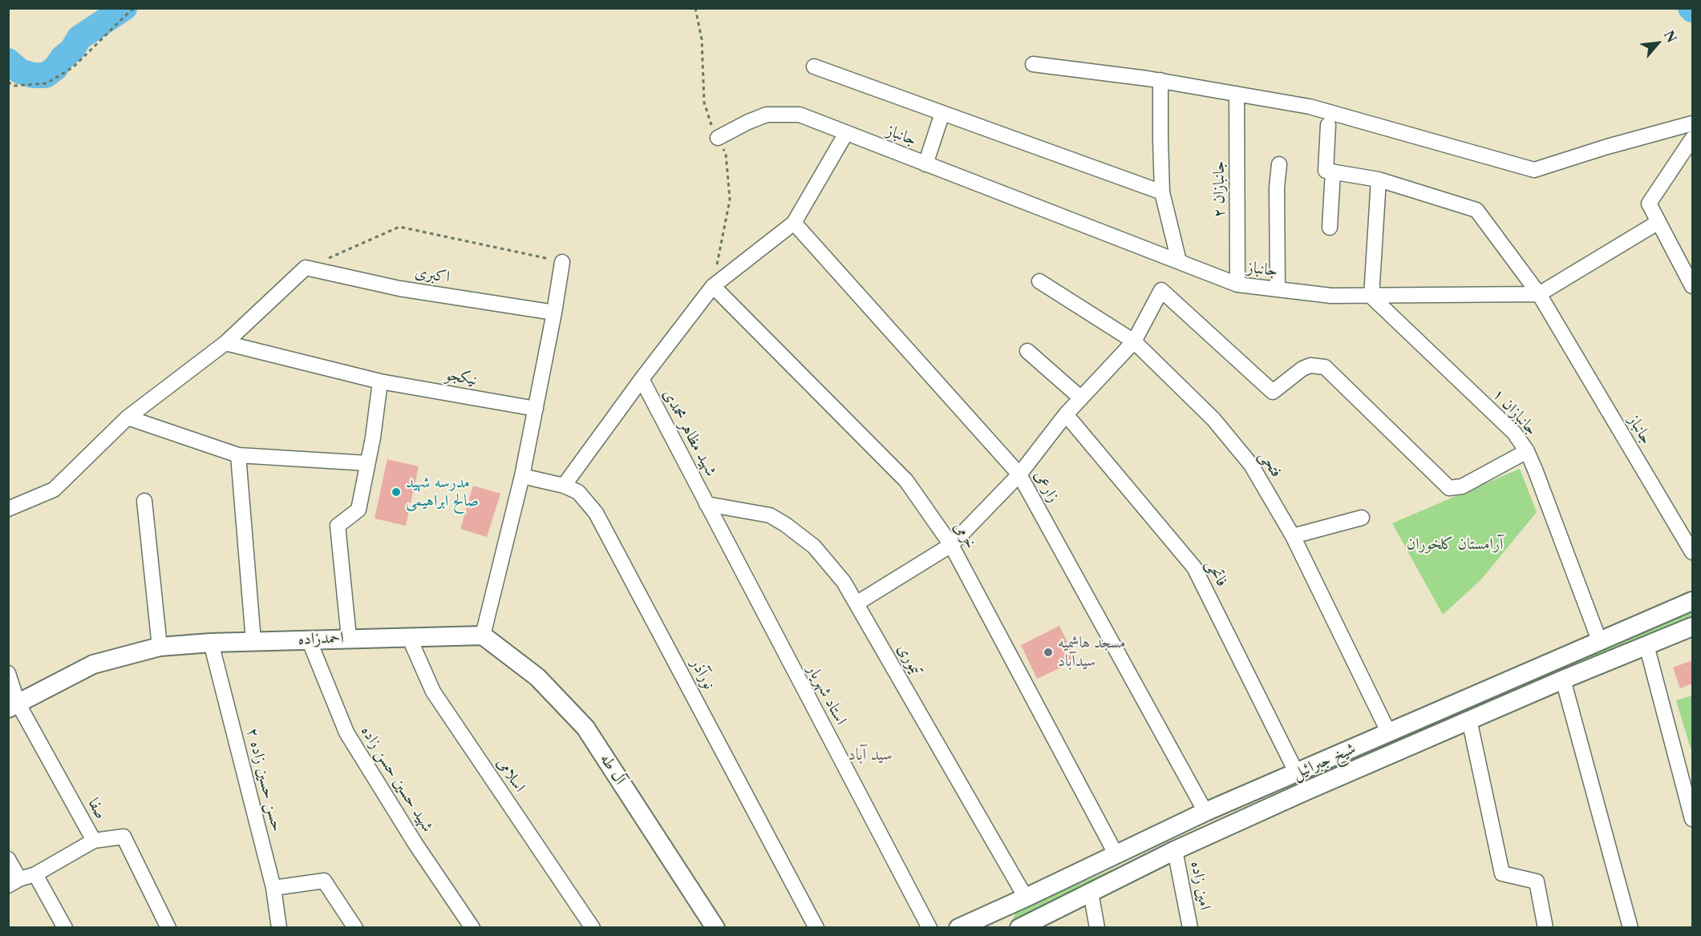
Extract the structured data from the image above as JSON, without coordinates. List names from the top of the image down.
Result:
{
  "streets": {
    "street": [
      "جانباز",
      "جانبازان ۲",
      "اکبری",
      "نیکجو",
      "جانبازان ۱",
      "شهید مظاهر محمدی",
      "فتحی",
      "زارعی",
      "خرمی",
      "فاتحی",
      "احمدزاده",
      "تیموری",
      "نورآذر",
      "استاد شهریار",
      "شیخ جبرائیل",
      "آل طه",
      "اسلامی",
      "شهید حسین حسن زاده",
      "حسن حسین زاده ۲",
      "صفا",
      "امین زاده"
    ]
  },
  "crossings": [
    ["جانباز", "جانبازان ۲"],
    ["جانباز", "جانبازان ۱"],
    ["جانبازان ۱", "شیخ جبرائیل"],
    ["شهید مظاهر محمدی", "تیموری"],
    ["شهید مظاهر محمدی", "استاد شهریار"],
    ["فتحی", "شیخ جبرائیل"],
    ["زارعی", "شیخ جبرائیل"],
    ["خرمی", "شیخ جبرائیل"],
    ["فاتحی", "شیخ جبرائیل"],
    ["احمدزاده", "آل طه"],
    ["احمدزاده", "اسلامی"],
    ["احمدزاده", "شهید حسین حسن زاده"],
    ["احمدزاده", "حسن حسین زاده ۲"],
    ["احمدزاده", "صفا"],
    ["تیموری", "استاد شهریار"],
    ["تیموری", "شیخ جبرائیل"],
    ["شیخ جبرائیل", "امین زاده"]
  ],
  "districts": ["سید آباد"],
  "parks": ["آرامستان کلخوران"],
  "places": ["مدرسه شهید صالح ابراهیمی", "مسجد هاشمیه سیدآباد"],
  "north": "top right"
}
